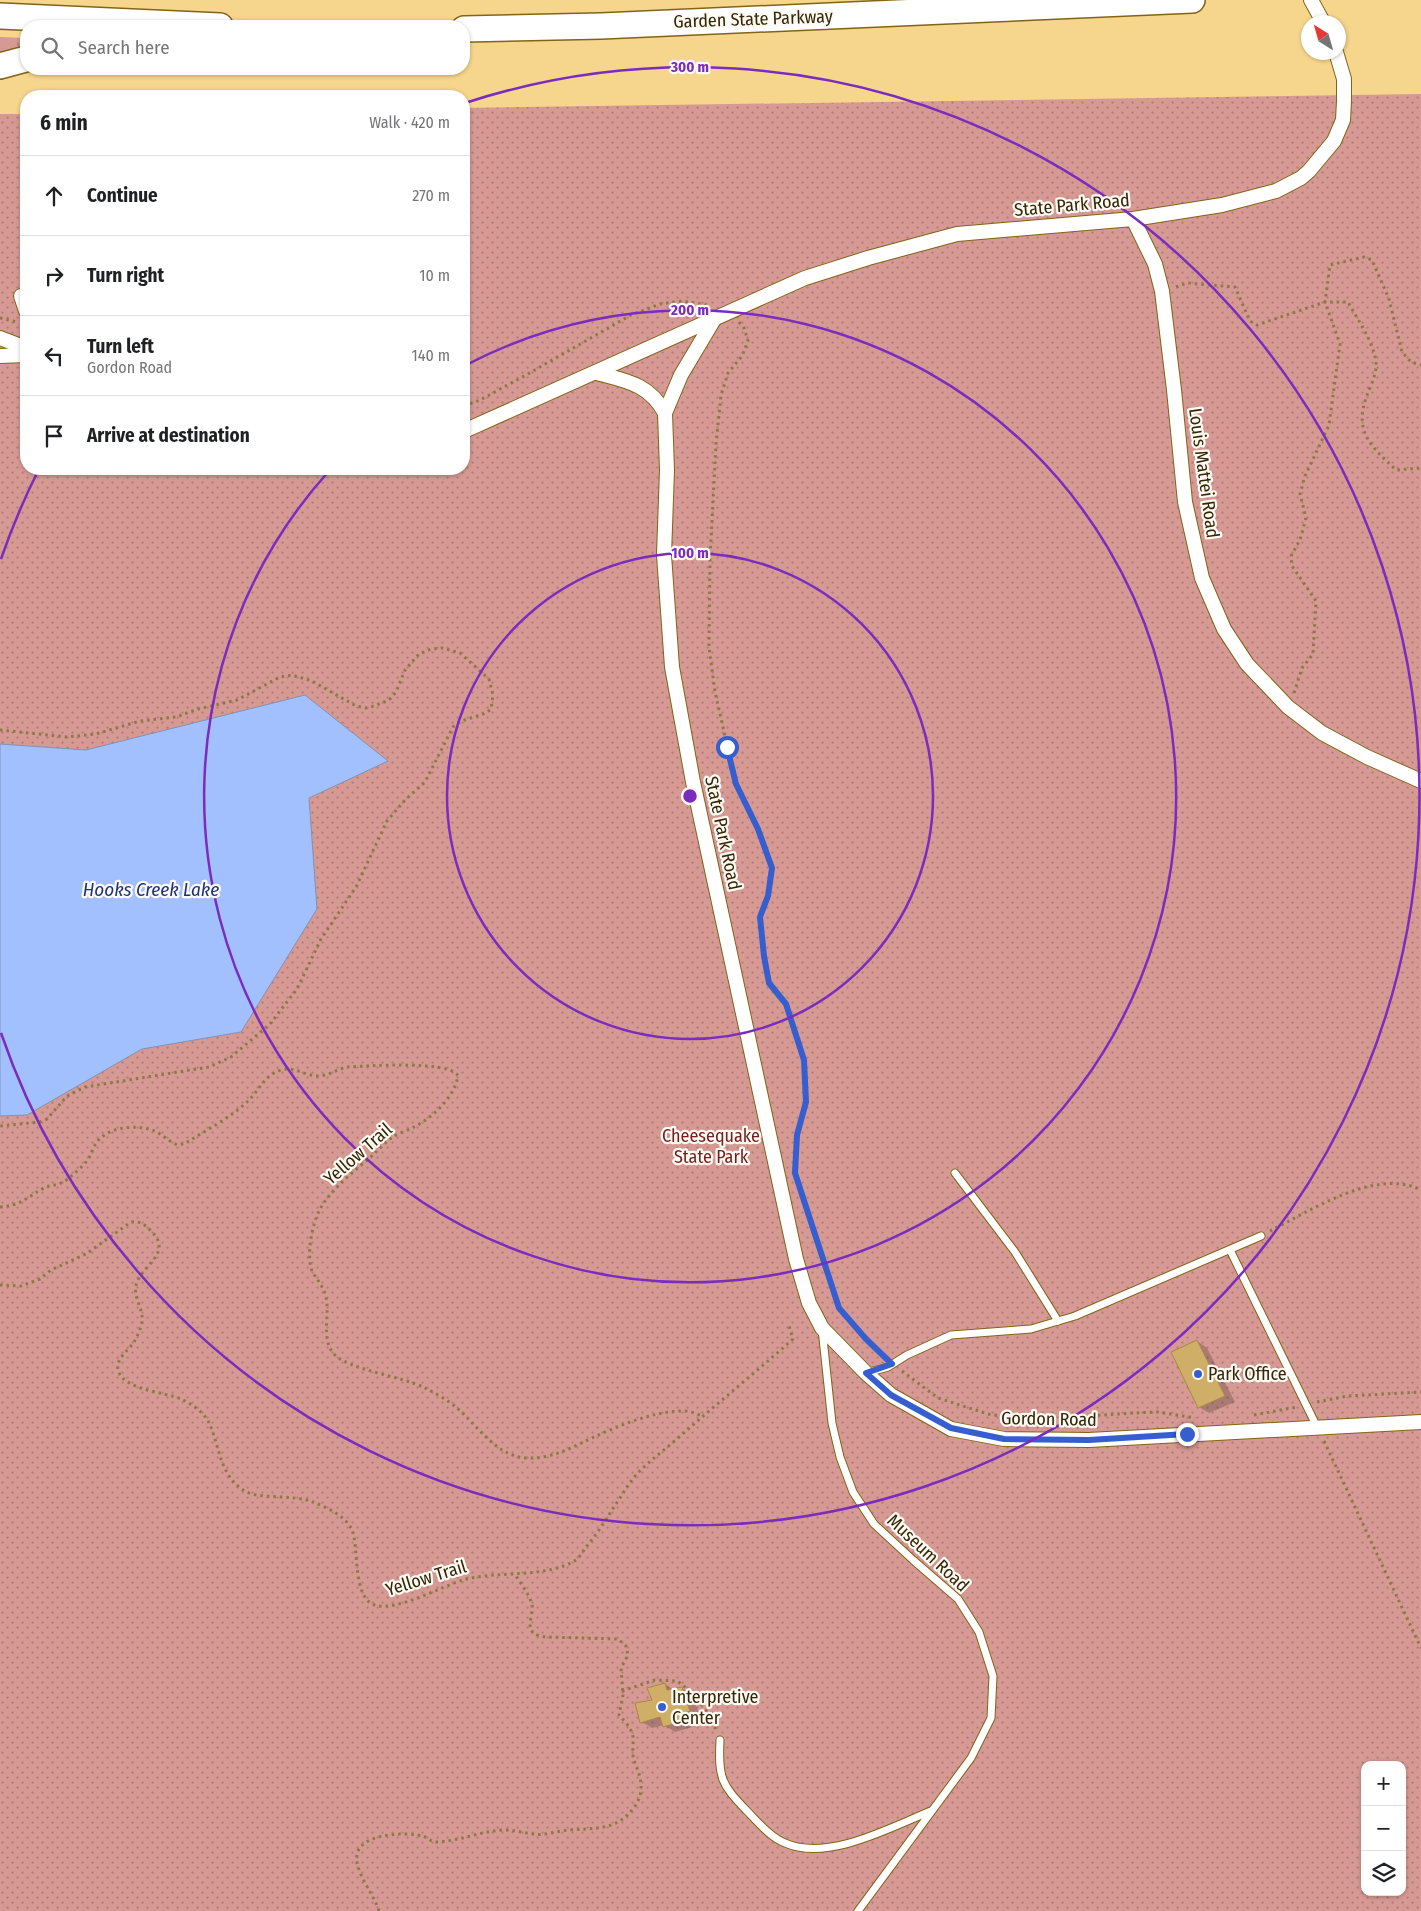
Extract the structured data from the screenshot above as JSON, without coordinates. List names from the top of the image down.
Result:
{
  "streets": {
    "highway": ["Garden State Parkway"],
    "street": ["State Park Road", "Louis Mattei Road", "Gordon Road"],
    "lane": ["Museum Road"],
    "path": ["Yellow Trail"]
  },
  "crossings": [
    ["State Park Road", "Louis Mattei Road"],
    ["State Park Road", "Gordon Road"],
    ["Gordon Road", "Museum Road"]
  ],
  "water": ["Hooks Creek Lake"],
  "parks": ["Cheesequake State Park"],
  "places": ["Park Office", "Interpretive Center"],
  "north": "top left",
  "page": {
    "search": "Search here",
    "heading": ["6 min", "Walk · 420 m"],
    "list": [
      ["Continue", "270 m"],
      ["Turn right", "10 m"],
      ["Turn left", "Gordon Road", "140 m"],
      "Arrive at destination"
    ],
    "map_buttons": ["+", "−"]
  },
  "rings": ["300 m", "200 m", "100 m"]
}
